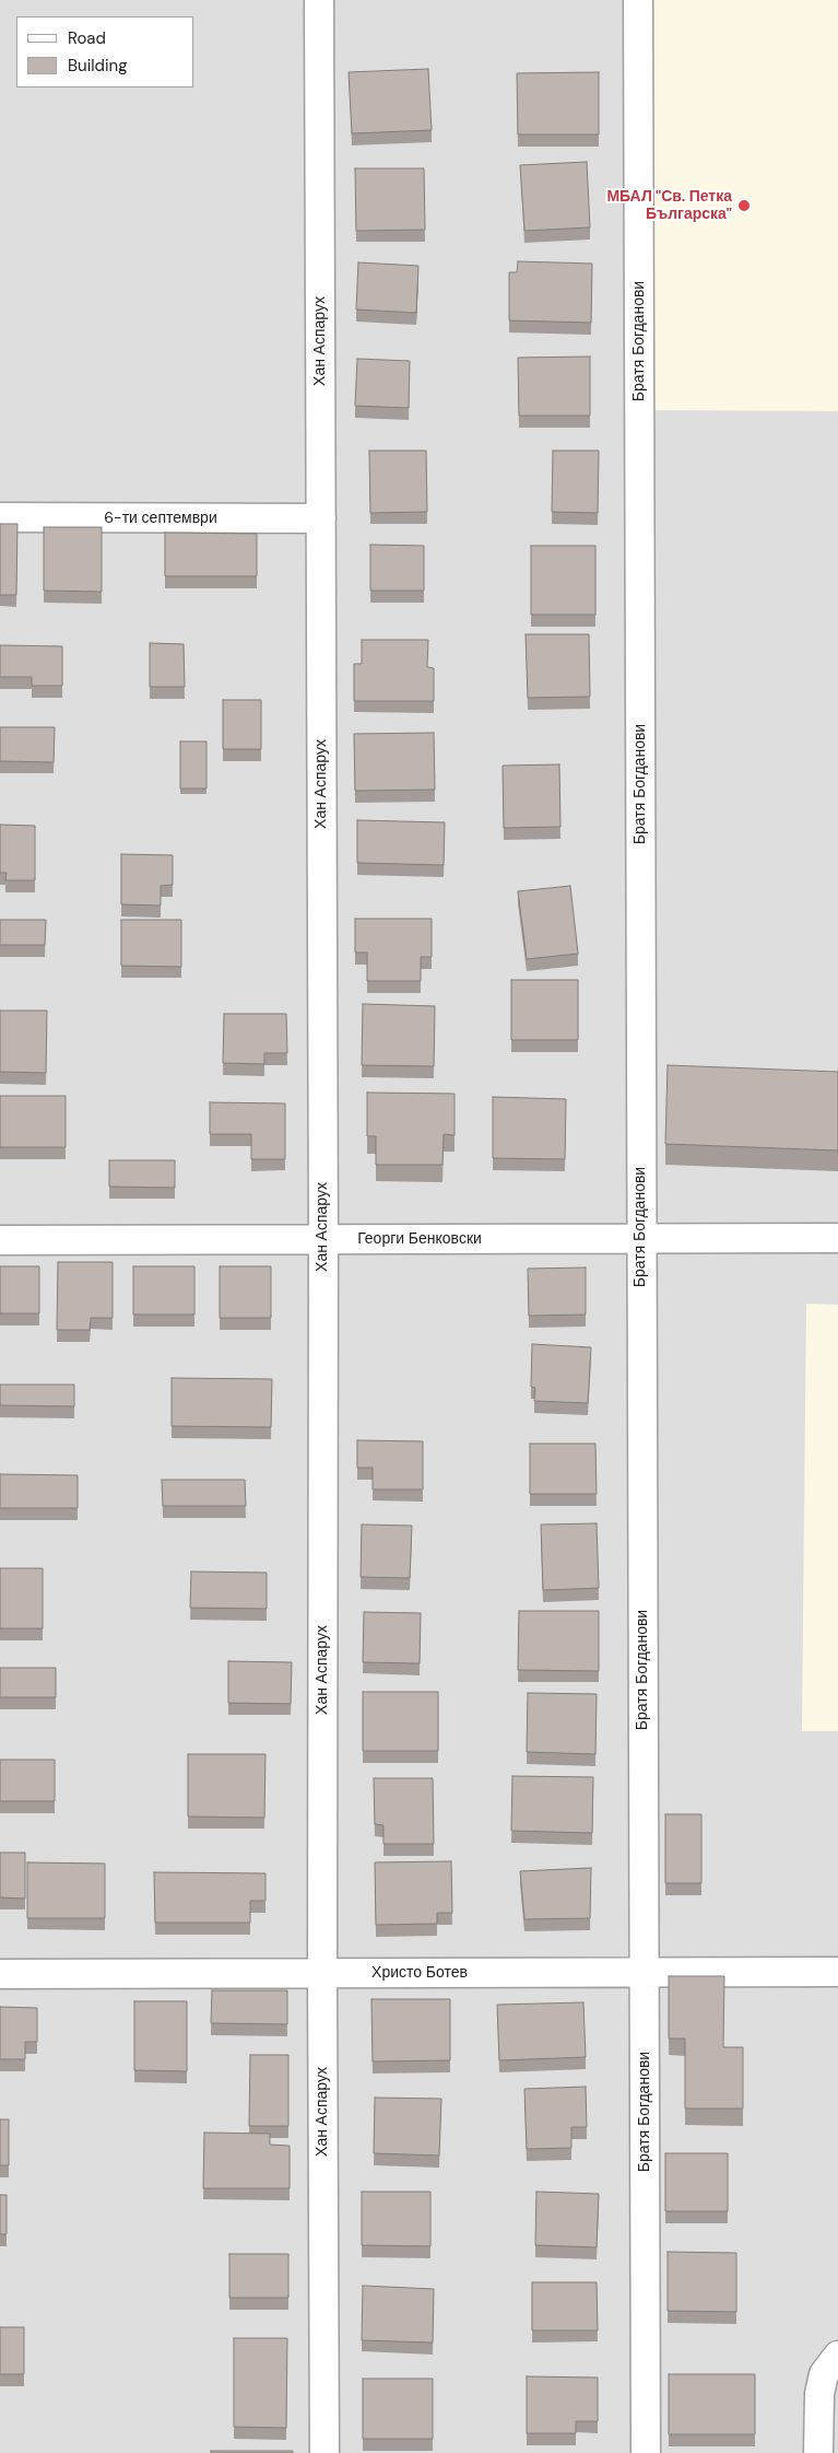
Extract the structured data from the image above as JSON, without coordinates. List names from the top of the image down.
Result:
{
  "streets": {
    "street": [
      "Хан Аспарух",
      "Братя Богданови",
      "6-ти септември",
      "Георги Бенковски",
      "Христо Ботев"
    ]
  },
  "crossings": [
    ["Хан Аспарух", "6-ти септември"],
    ["Хан Аспарух", "Георги Бенковски"],
    ["Хан Аспарух", "Христо Ботев"],
    ["Братя Богданови", "Георги Бенковски"],
    ["Братя Богданови", "Христо Ботев"]
  ],
  "places": ["МБАЛ \"Св. Петка Българска\""],
  "legend": ["Road", "Building"]
}
